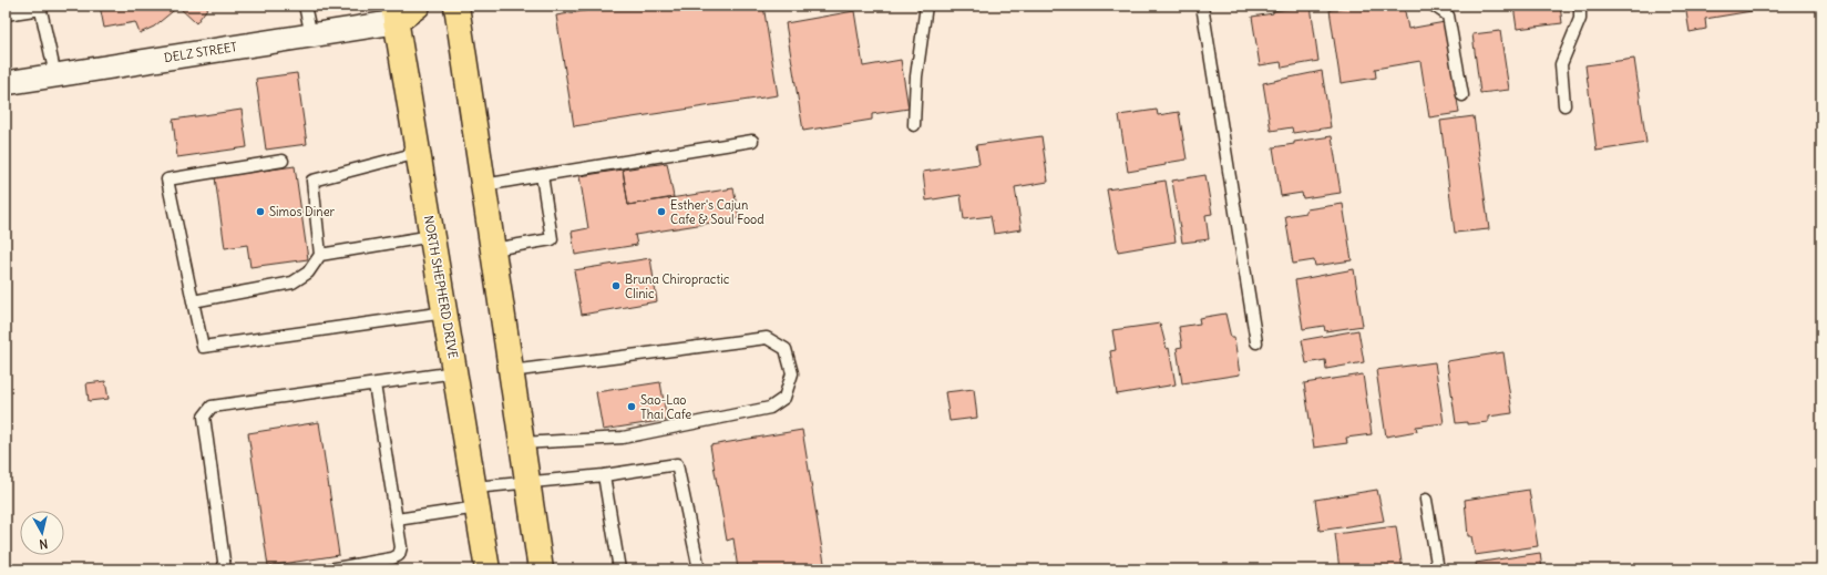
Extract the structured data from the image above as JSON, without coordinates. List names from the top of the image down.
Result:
{
  "streets": {
    "main road": ["NORTH SHEPHERD DRIVE"],
    "street": ["DELZ STREET"]
  },
  "crossings": [
    ["DELZ STREET", "NORTH SHEPHERD DRIVE"]
  ],
  "places": [
    "Simos Diner",
    "Esther's Cajun Cafe & Soul Food",
    "Bruna Chiropractic Clinic",
    "Sao-Lao Thai Cafe"
  ],
  "north": "bottom"
}
